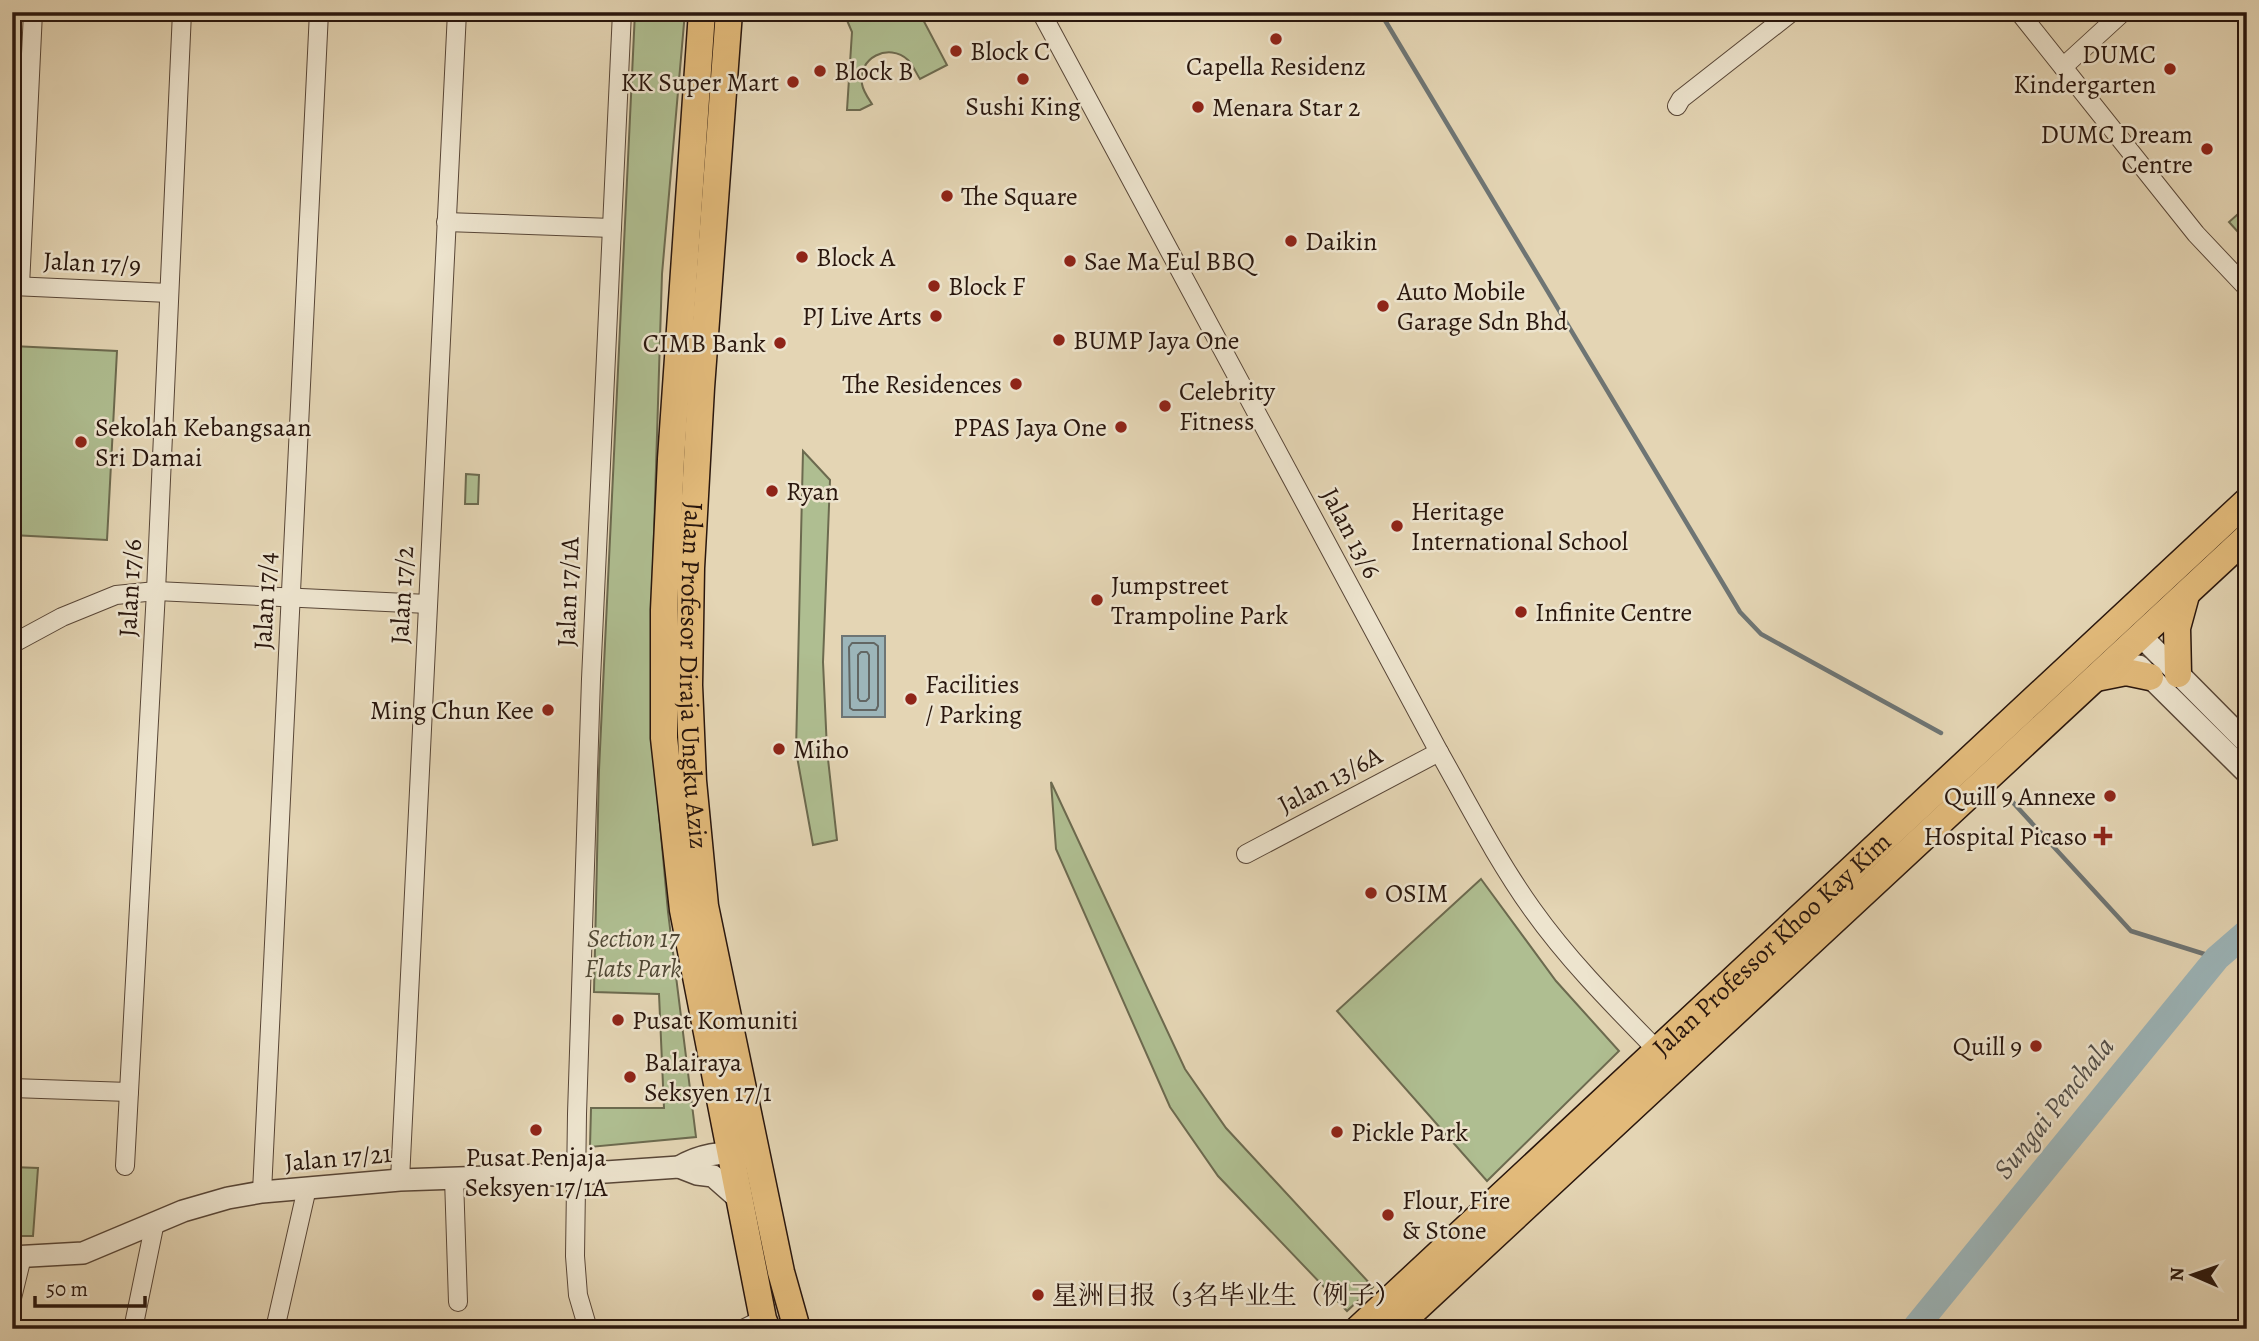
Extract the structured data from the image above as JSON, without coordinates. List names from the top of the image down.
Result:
{
  "streets": {
    "main road": ["Jalan Profesor Diraja Ungku Aziz", "Jalan Professor Khoo Kay Kim"],
    "street": [
      "Jalan 17/9",
      "Jalan 13/6",
      "Jalan 17/6",
      "Jalan 17/1A",
      "Jalan 17/2",
      "Jalan 17/4",
      "Jalan 13/6A",
      "Jalan 17/21"
    ]
  },
  "crossings": [
    ["Jalan 17/9", "Jalan 17/6"],
    ["Jalan 13/6", "Jalan 13/6A"],
    ["Jalan 13/6", "Jalan Professor Khoo Kay Kim"],
    ["Jalan 17/1A", "Jalan 17/21"],
    ["Jalan 17/2", "Jalan 17/21"],
    ["Jalan 17/4", "Jalan 17/21"],
    ["Jalan Profesor Diraja Ungku Aziz", "Jalan 17/21"]
  ],
  "water": ["Sungai Penchala"],
  "parks": ["Section 17 Flats Park"],
  "places": {
    "other": [
      "Capella Residenz",
      "Block C",
      "DUMC Kindergarten",
      "Block B",
      "Sushi King",
      "KK Super Mart",
      "Menara Star 2",
      "DUMC Dream Centre",
      "The Square",
      "Daikin",
      "Block A",
      "Sae Ma Eul BBQ",
      "Block F",
      "Auto Mobile Garage Sdn Bhd",
      "PJ Live Arts",
      "BUMP Jaya One",
      "CIMB Bank",
      "The Residences",
      "Celebrity Fitness",
      "PPAS Jaya One",
      "Sekolah Kebangsaan Sri Damai",
      "Ryan",
      "Heritage International School",
      "Jumpstreet Trampoline Park",
      "Infinite Centre",
      "Facilities / Parking",
      "Ming Chun Kee",
      "Miho",
      "Quill 9 Annexe",
      "OSIM",
      "Pusat Komuniti",
      "Quill 9",
      "Balairaya Seksyen 17/1",
      "Pusat Penjaja Seksyen 17/1A",
      "Pickle Park",
      "Flour, Fire & Stone",
      "星洲日报（3名毕业生（例子））"
    ],
    "health": ["Hospital Picaso"]
  },
  "scale_bar": "50 m",
  "north": "left"
}
